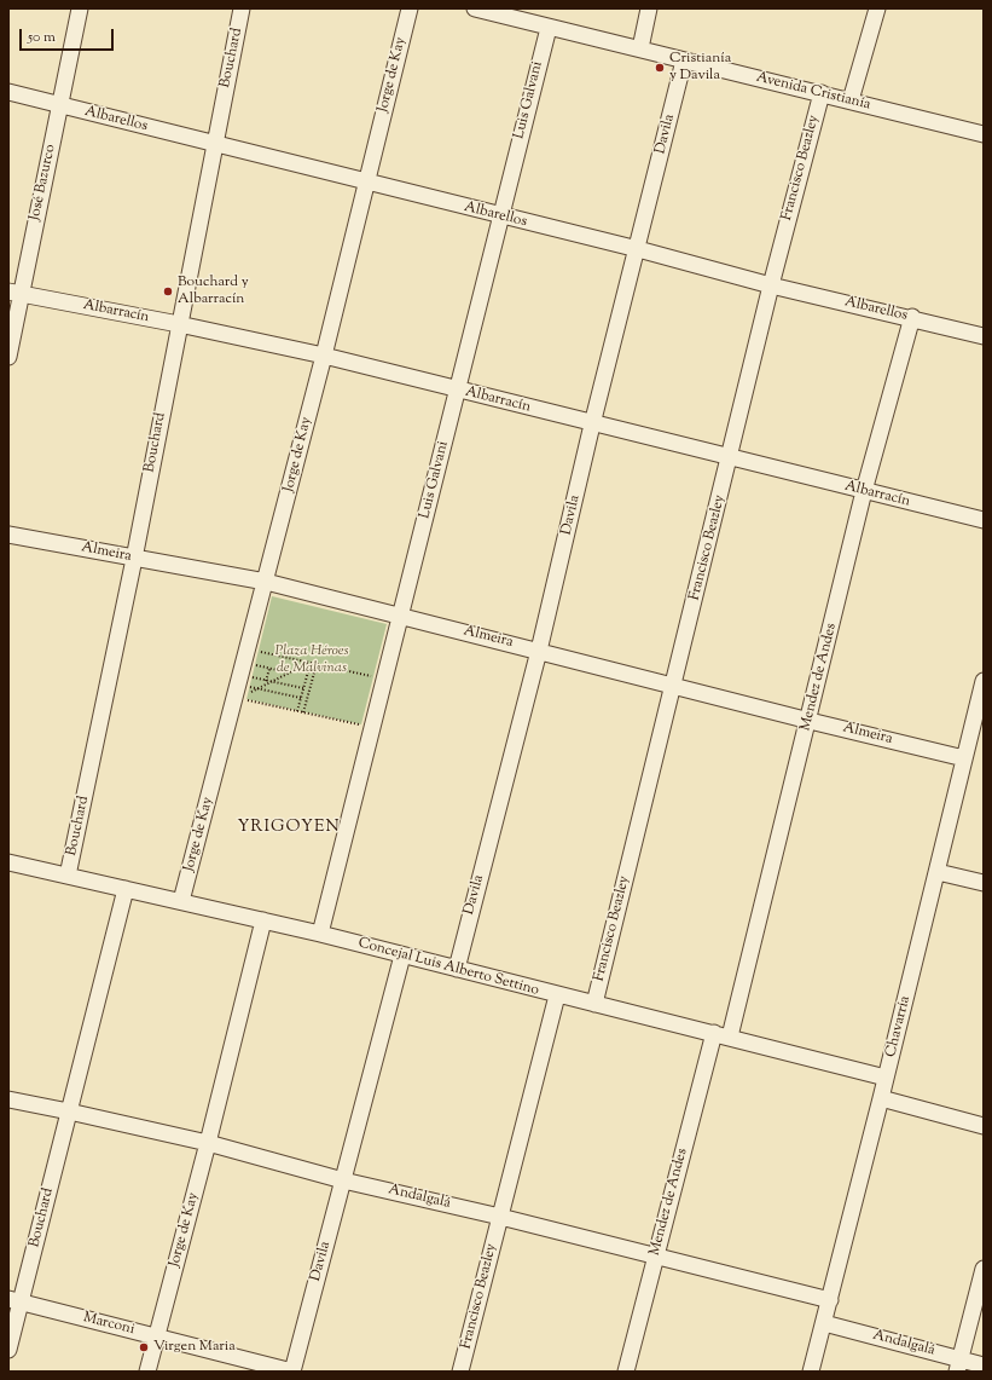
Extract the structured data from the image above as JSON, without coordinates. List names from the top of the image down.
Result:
{
  "streets": {
    "street": [
      "Bouchard",
      "Jorge de Kay",
      "Avenida Cristianía",
      "Luis Galvani",
      "Albarellos",
      "Davila",
      "Francisco Beazley",
      "José Bazurco",
      "Albarracín",
      "Almeira",
      "Mendez de Andes",
      "Concejal Luis Alberto Settino",
      "Chavarría",
      "Andalgalá",
      "Marconi"
    ]
  },
  "crossings": [
    ["Bouchard", "Albarellos"],
    ["Bouchard", "Albarracín"],
    ["Bouchard", "Almeira"],
    ["Bouchard", "Concejal Luis Alberto Settino"],
    ["Bouchard", "Andalgalá"],
    ["Bouchard", "Marconi"],
    ["Jorge de Kay", "Albarellos"],
    ["Jorge de Kay", "Albarracín"],
    ["Jorge de Kay", "Almeira"],
    ["Jorge de Kay", "Concejal Luis Alberto Settino"],
    ["Jorge de Kay", "Andalgalá"],
    ["Jorge de Kay", "Marconi"],
    ["Avenida Cristianía", "Luis Galvani"],
    ["Avenida Cristianía", "Davila"],
    ["Avenida Cristianía", "Francisco Beazley"],
    ["Luis Galvani", "Albarellos"],
    ["Luis Galvani", "Albarracín"],
    ["Luis Galvani", "Almeira"],
    ["Luis Galvani", "Concejal Luis Alberto Settino"],
    ["Albarellos", "Davila"],
    ["Albarellos", "Francisco Beazley"],
    ["Albarellos", "José Bazurco"],
    ["Albarellos", "Mendez de Andes"],
    ["Davila", "Albarracín"],
    ["Davila", "Almeira"],
    ["Davila", "Concejal Luis Alberto Settino"],
    ["Davila", "Andalgalá"],
    ["Davila", "Marconi"],
    ["Francisco Beazley", "Albarracín"],
    ["Francisco Beazley", "Almeira"],
    ["Francisco Beazley", "Concejal Luis Alberto Settino"],
    ["Francisco Beazley", "Andalgalá"],
    ["José Bazurco", "Albarracín"],
    ["Albarracín", "Mendez de Andes"],
    ["Almeira", "Mendez de Andes"],
    ["Almeira", "Chavarría"],
    ["Mendez de Andes", "Concejal Luis Alberto Settino"],
    ["Mendez de Andes", "Andalgalá"],
    ["Concejal Luis Alberto Settino", "Chavarría"],
    ["Chavarría", "Andalgalá"]
  ],
  "districts": ["YRIGOYEN"],
  "parks": ["Plaza Héroes de Malvinas"],
  "places": ["Cristianía y Davila", "Bouchard y Albarracín", "Virgen Maria"],
  "scale_bar": "50 m"
}
